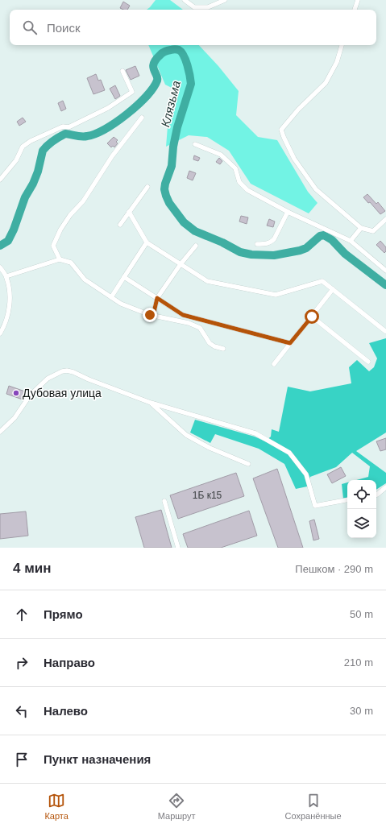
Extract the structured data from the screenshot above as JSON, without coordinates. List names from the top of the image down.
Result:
{
  "water": ["Клязьма"],
  "places": ["Дубовая улица"],
  "house_numbers": ["1Б к15"],
  "page": {
    "search": "Поиск",
    "heading": ["4 мин", "Пешком · 290 m"],
    "list": [
      ["Прямо", "50 m"],
      ["Направо", "210 m"],
      ["Налево", "30 m"],
      "Пункт назначения"
    ],
    "nav": ["Карта", "Маршрут", "Сохранённые"]
  }
}
